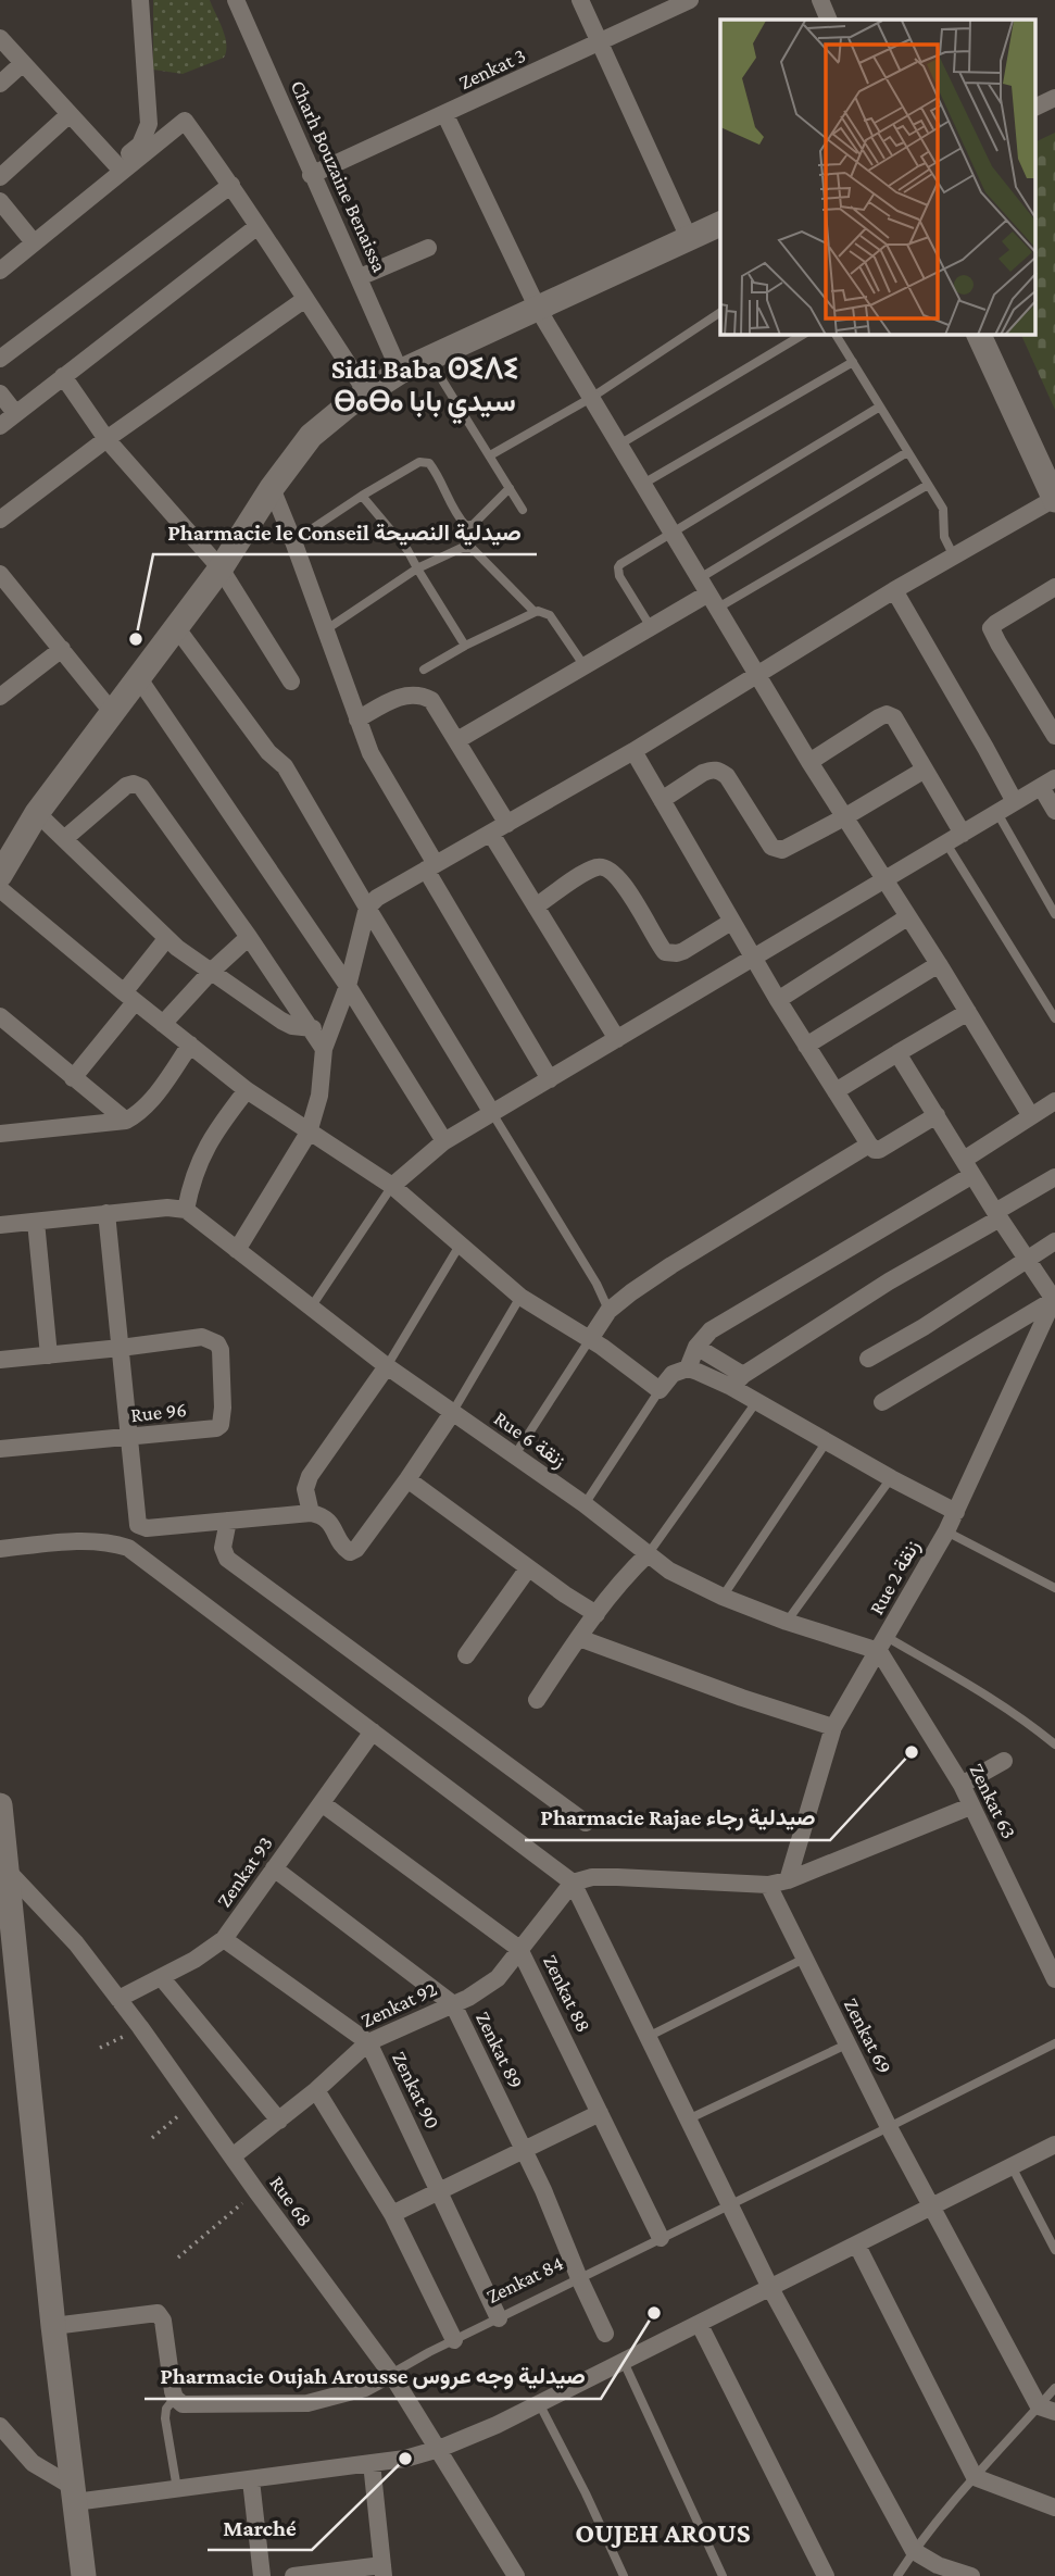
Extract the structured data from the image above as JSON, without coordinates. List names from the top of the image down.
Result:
{
  "streets": {
    "street": [
      "Zenkat 3",
      "Charh Bouzaine Benaissa",
      "Rue 96",
      "Rue 6 زنقة",
      "Rue 2 زنقة",
      "Zenkat 63",
      "Zenkat 93",
      "Zenkat 88",
      "Zenkat 92",
      "Zenkat 69",
      "Zenkat 89",
      "Zenkat 90",
      "Rue 68",
      "Zenkat 84"
    ]
  },
  "crossings": [
    ["Zenkat 3", "Charh Bouzaine Benaissa"],
    ["Rue 6 زنقة", "Rue 2 زنقة"],
    ["Rue 6 زنقة", "Zenkat 63"],
    ["Rue 2 زنقة", "Zenkat 63"],
    ["Zenkat 93", "Zenkat 88"],
    ["Zenkat 93", "Zenkat 89"],
    ["Zenkat 93", "Zenkat 90"],
    ["Zenkat 93", "Rue 68"],
    ["Zenkat 88", "Zenkat 92"],
    ["Zenkat 88", "Zenkat 84"],
    ["Zenkat 92", "Zenkat 89"],
    ["Zenkat 92", "Zenkat 90"],
    ["Zenkat 92", "Rue 68"],
    ["Zenkat 69", "Zenkat 84"],
    ["Zenkat 89", "Zenkat 84"],
    ["Zenkat 90", "Zenkat 84"],
    ["Rue 68", "Zenkat 84"]
  ],
  "districts": ["Sidi Baba ⵙⵉⴷⵉ ⴱⴰⴱⴰ سيدي بابا", "OUJEH AROUS"],
  "places": [
    "Pharmacie le Conseil صيدلية النصيحة",
    "Pharmacie Rajae صيدلية رجاء",
    "Pharmacie Oujah Arousse صيدلية وجه عروس",
    "Marché"
  ]
}
